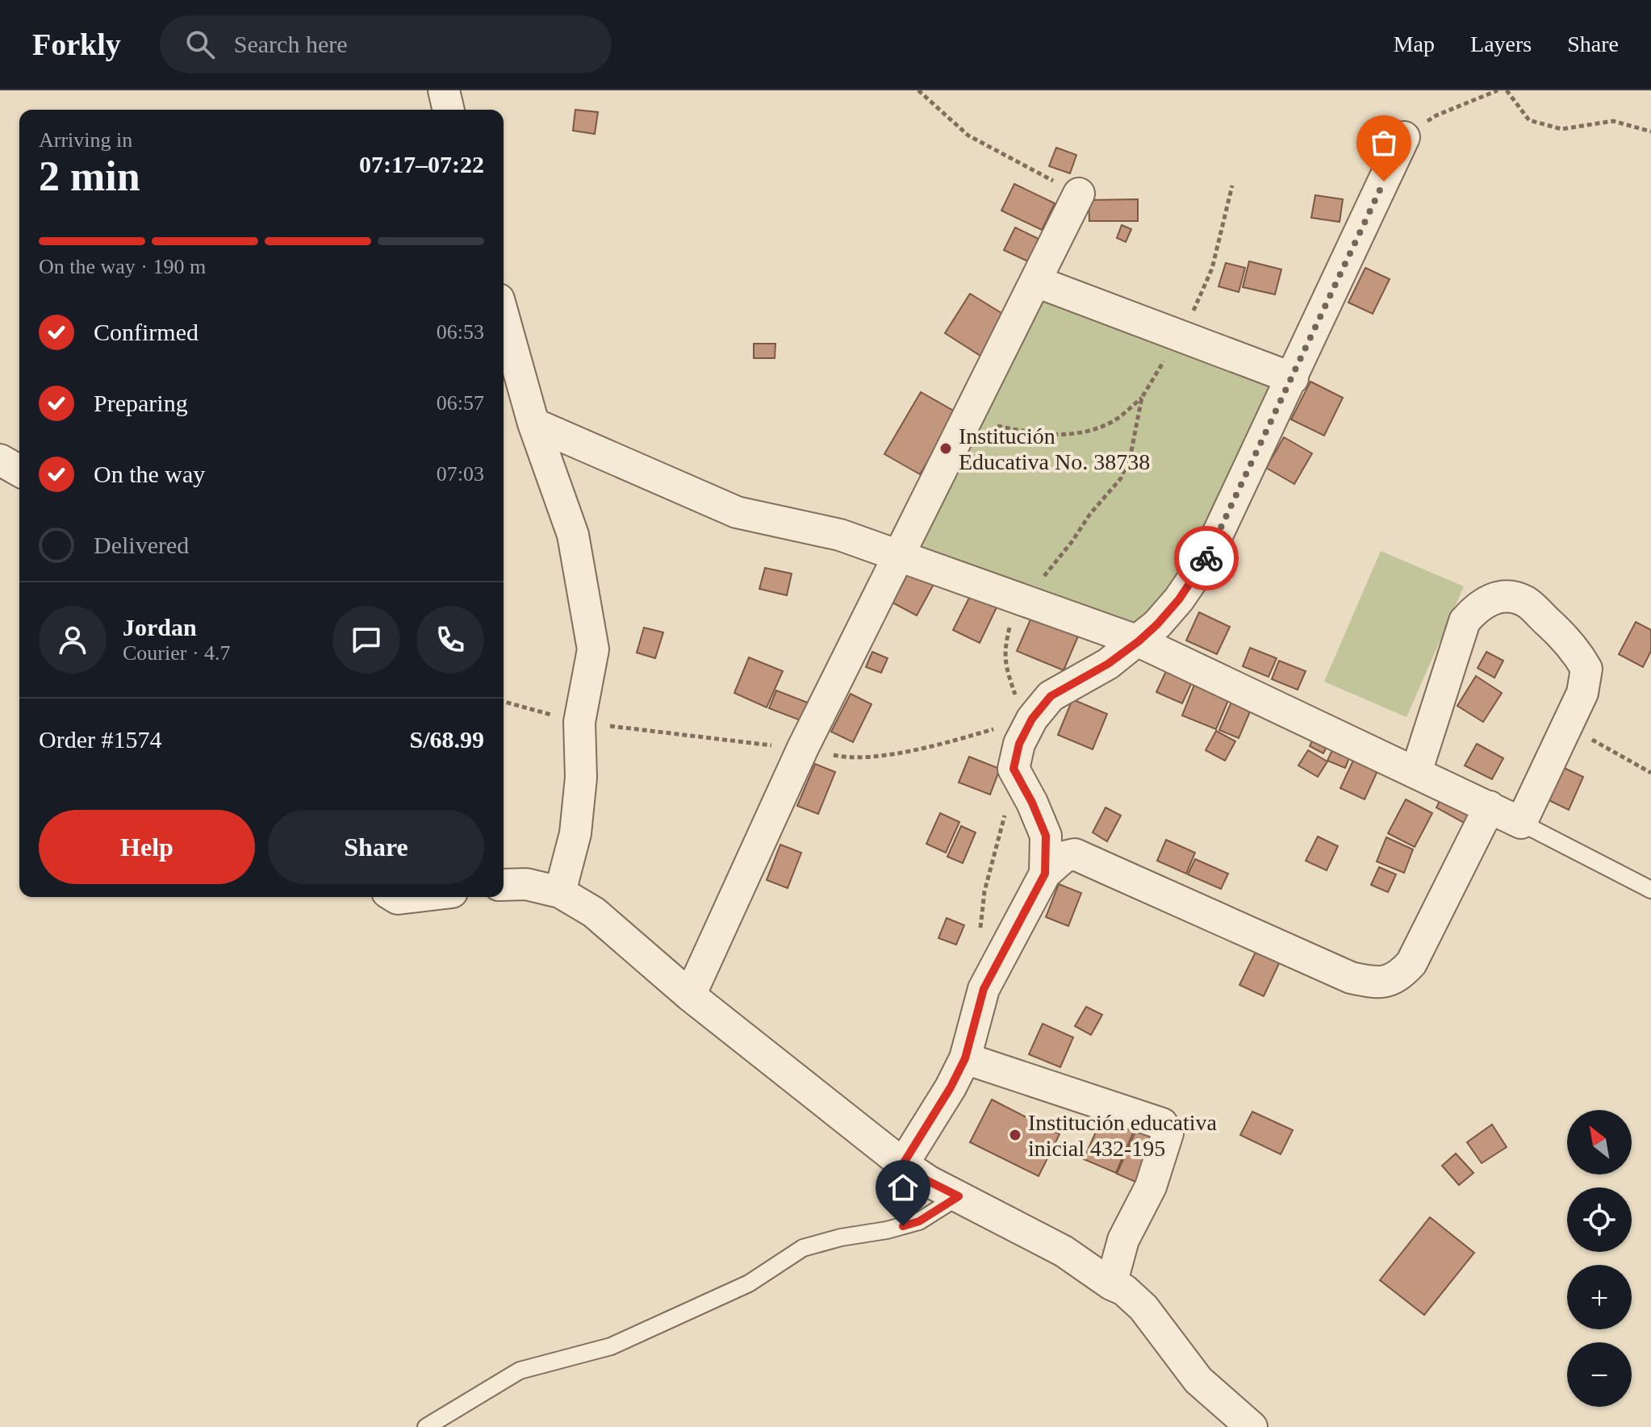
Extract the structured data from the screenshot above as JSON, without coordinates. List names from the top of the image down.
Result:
{
  "places": ["Institución Educativa No. 38738", "Institución educativa inicial 432-195"],
  "north": "top left",
  "page": {
    "header": "Forkly",
    "search": "Search here",
    "nav": ["Map", "Layers", "Share"],
    "heading": ["2 min", "Arriving in", "07:17–07:22"],
    "panel": [
      "Jordan",
      "Courier · 4.7",
      "Order #1574",
      "S/68.99"
    ],
    "bar": "On the way · 190 m",
    "list": [
      ["Confirmed", "06:53"],
      ["Preparing", "06:57"],
      ["On the way", "07:03"],
      "Delivered"
    ],
    "buttons": ["Help", "Share"],
    "map_buttons": ["+", "−"]
  }
}
